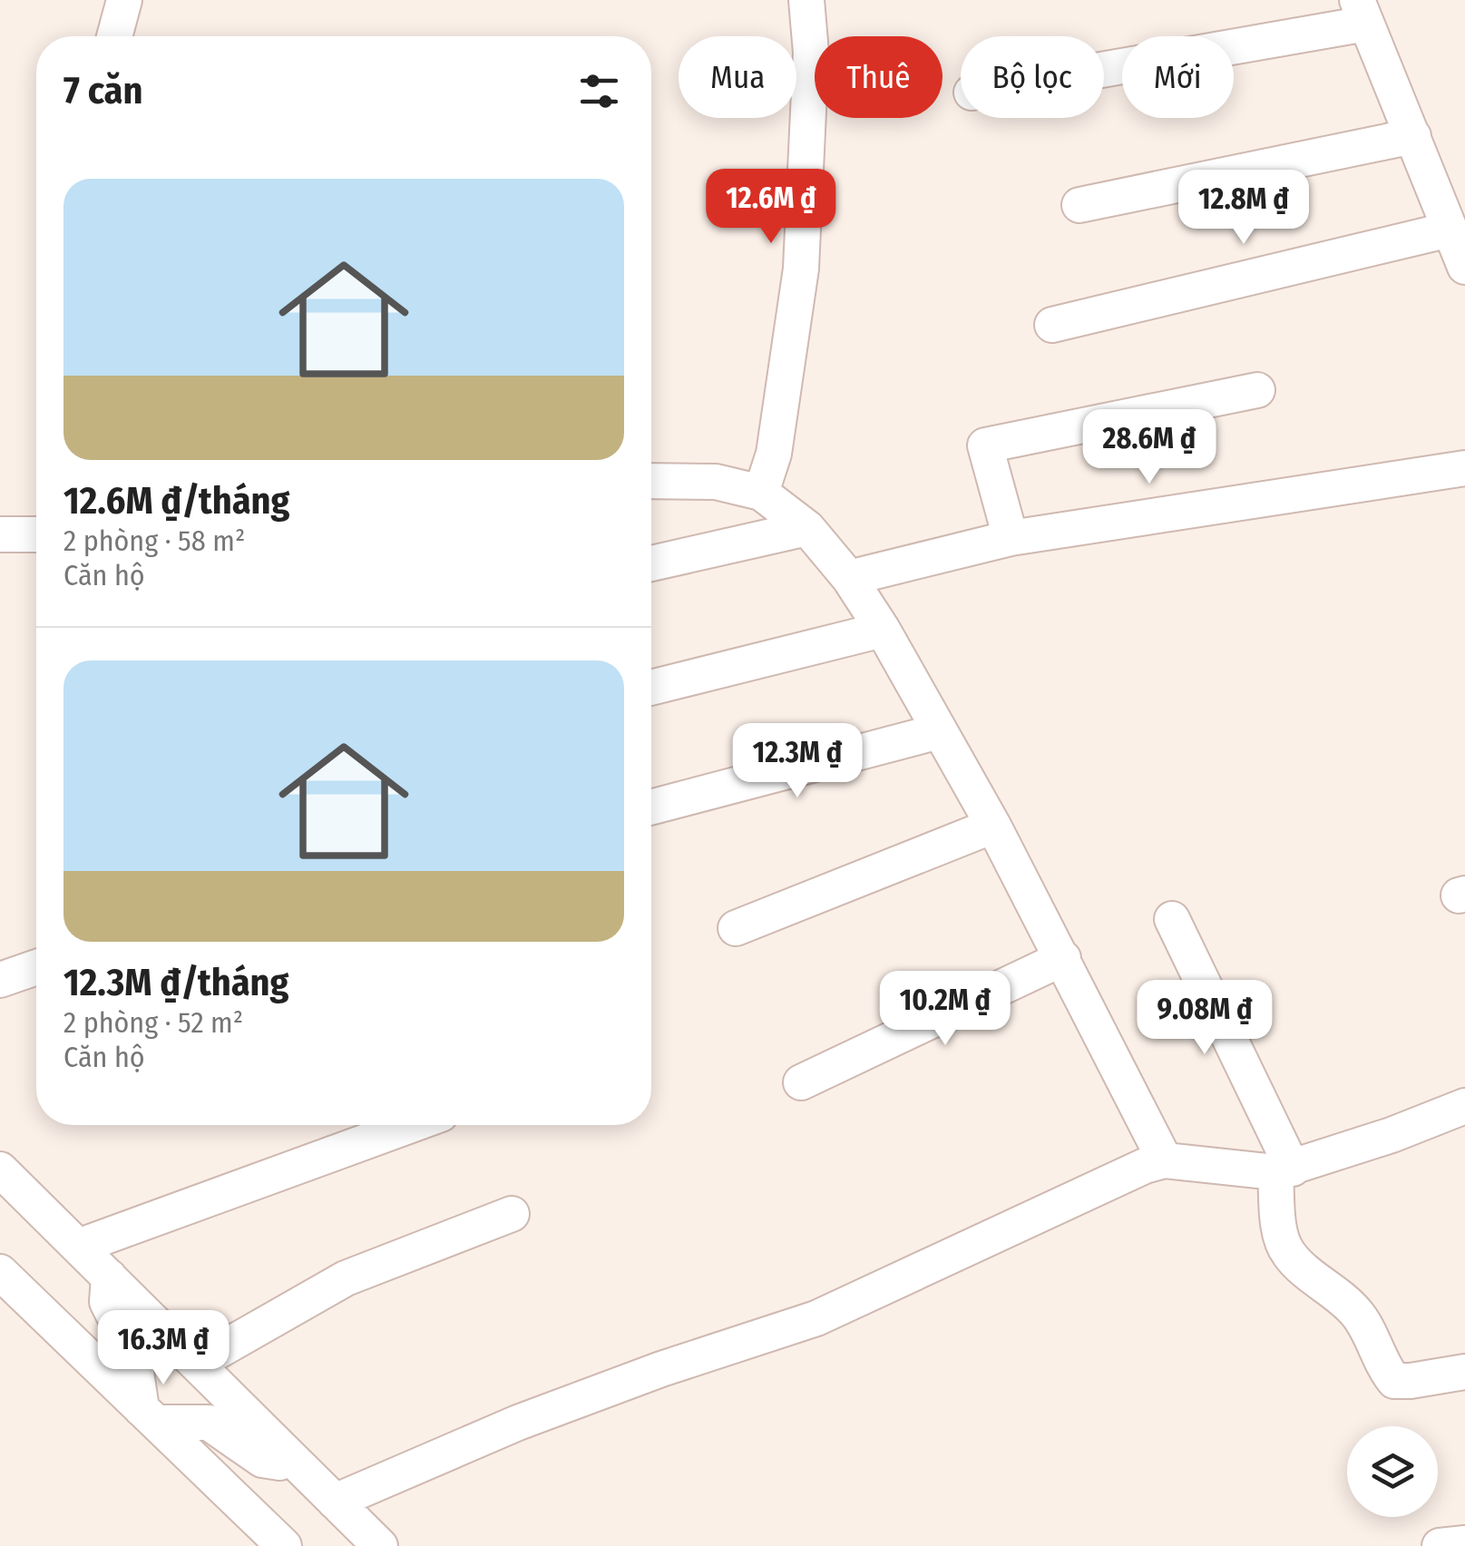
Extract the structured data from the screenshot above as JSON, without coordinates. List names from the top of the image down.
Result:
{
  "page": {
    "chip": [
      "Mua",
      "Thuê",
      "Bộ lọc",
      "Mới"
    ],
    "heading": "7 căn",
    "list": [
      {
        "name": "12.6M ₫/tháng",
        "note": "2 phòng · 58 m² · Căn hộ"
      },
      {
        "name": "12.3M ₫/tháng",
        "note": "2 phòng · 52 m² · Căn hộ"
      }
    ],
    "price": [
      "12.6M ₫",
      "12.8M ₫",
      "28.6M ₫",
      "12.3M ₫",
      "10.2M ₫",
      "9.08M ₫",
      "16.3M ₫"
    ]
  }
}
